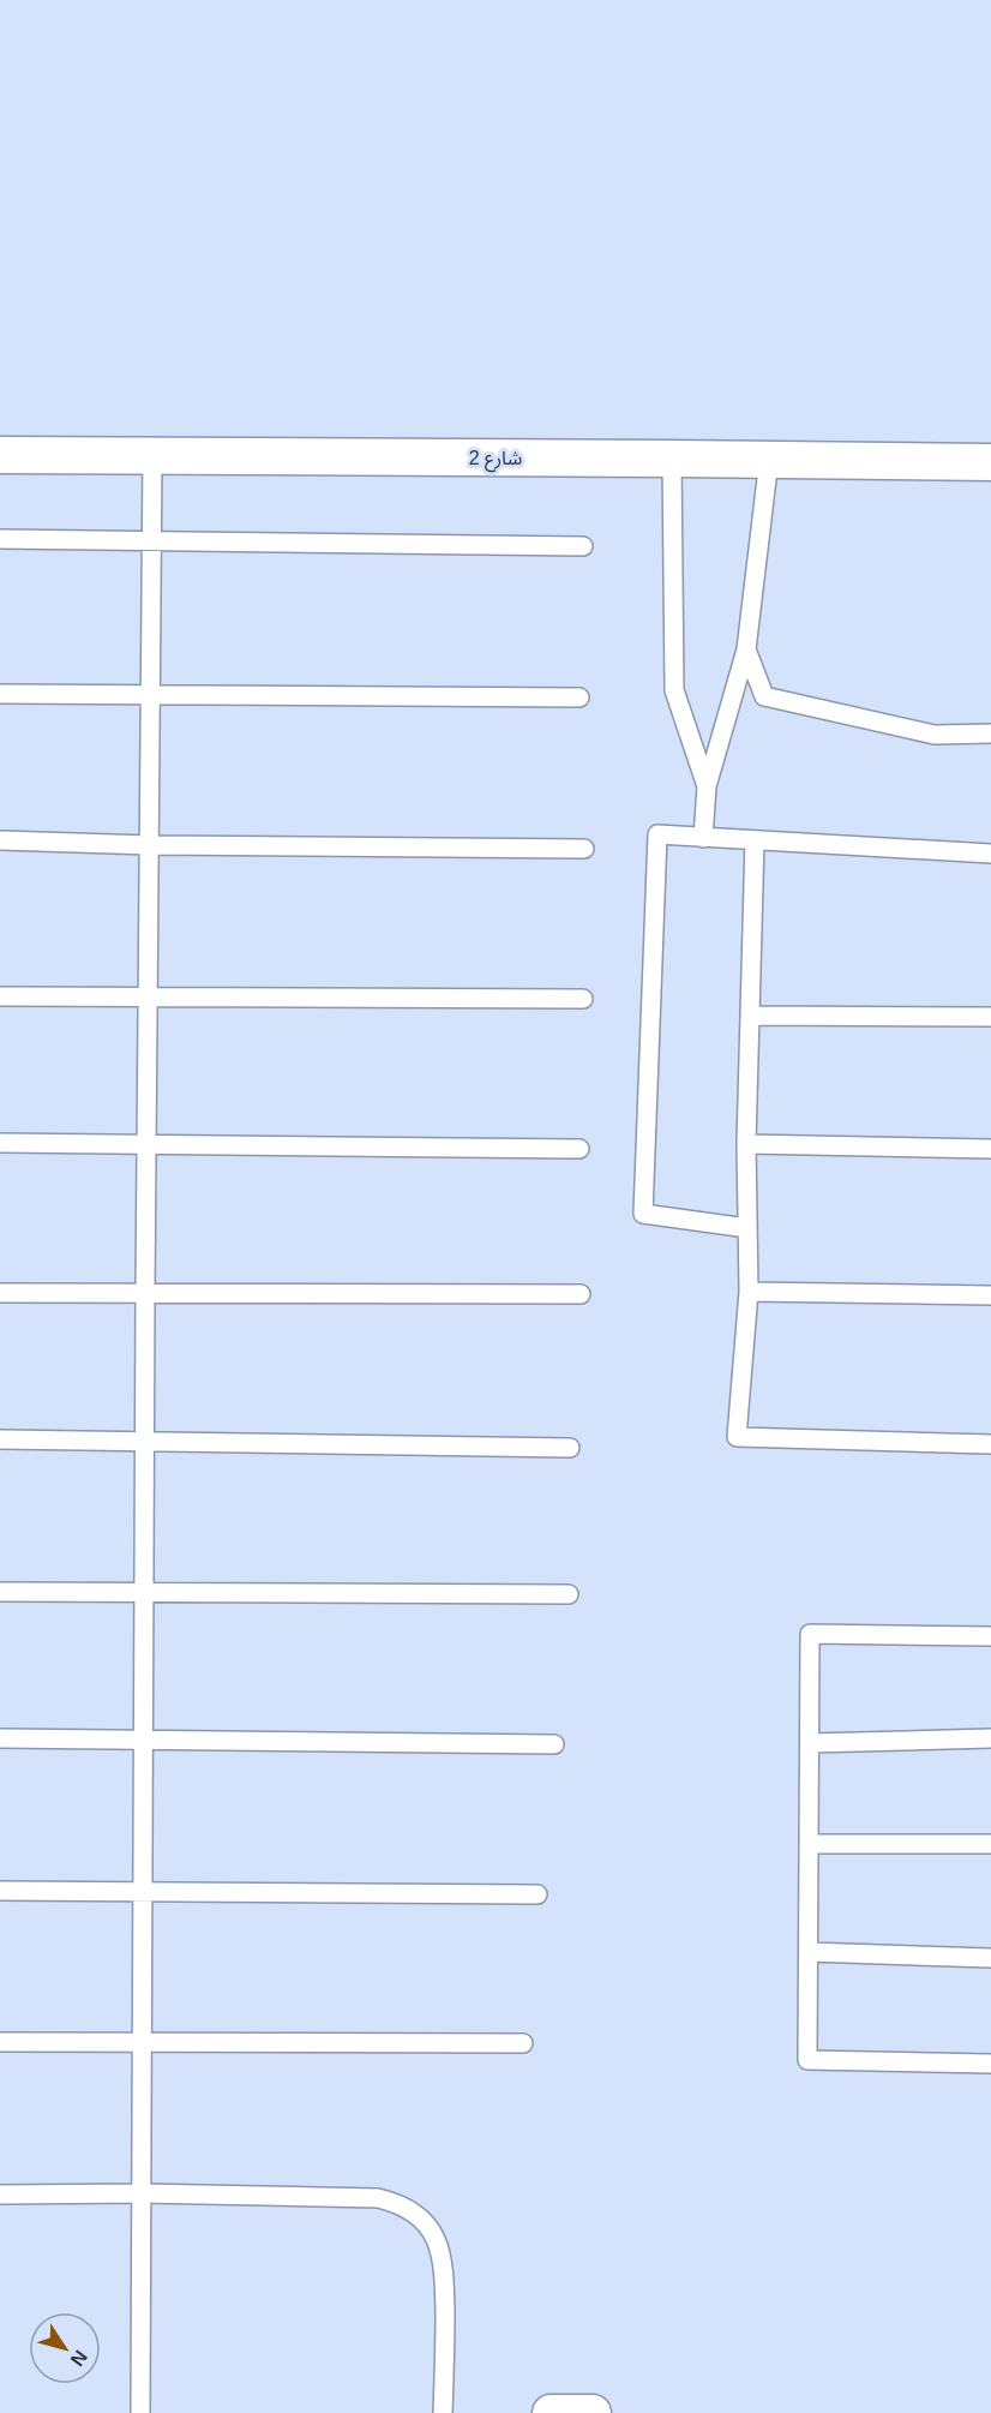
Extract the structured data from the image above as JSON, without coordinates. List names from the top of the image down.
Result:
{
  "streets": {
    "street": ["شارع 2"]
  },
  "north": "bottom right"
}
